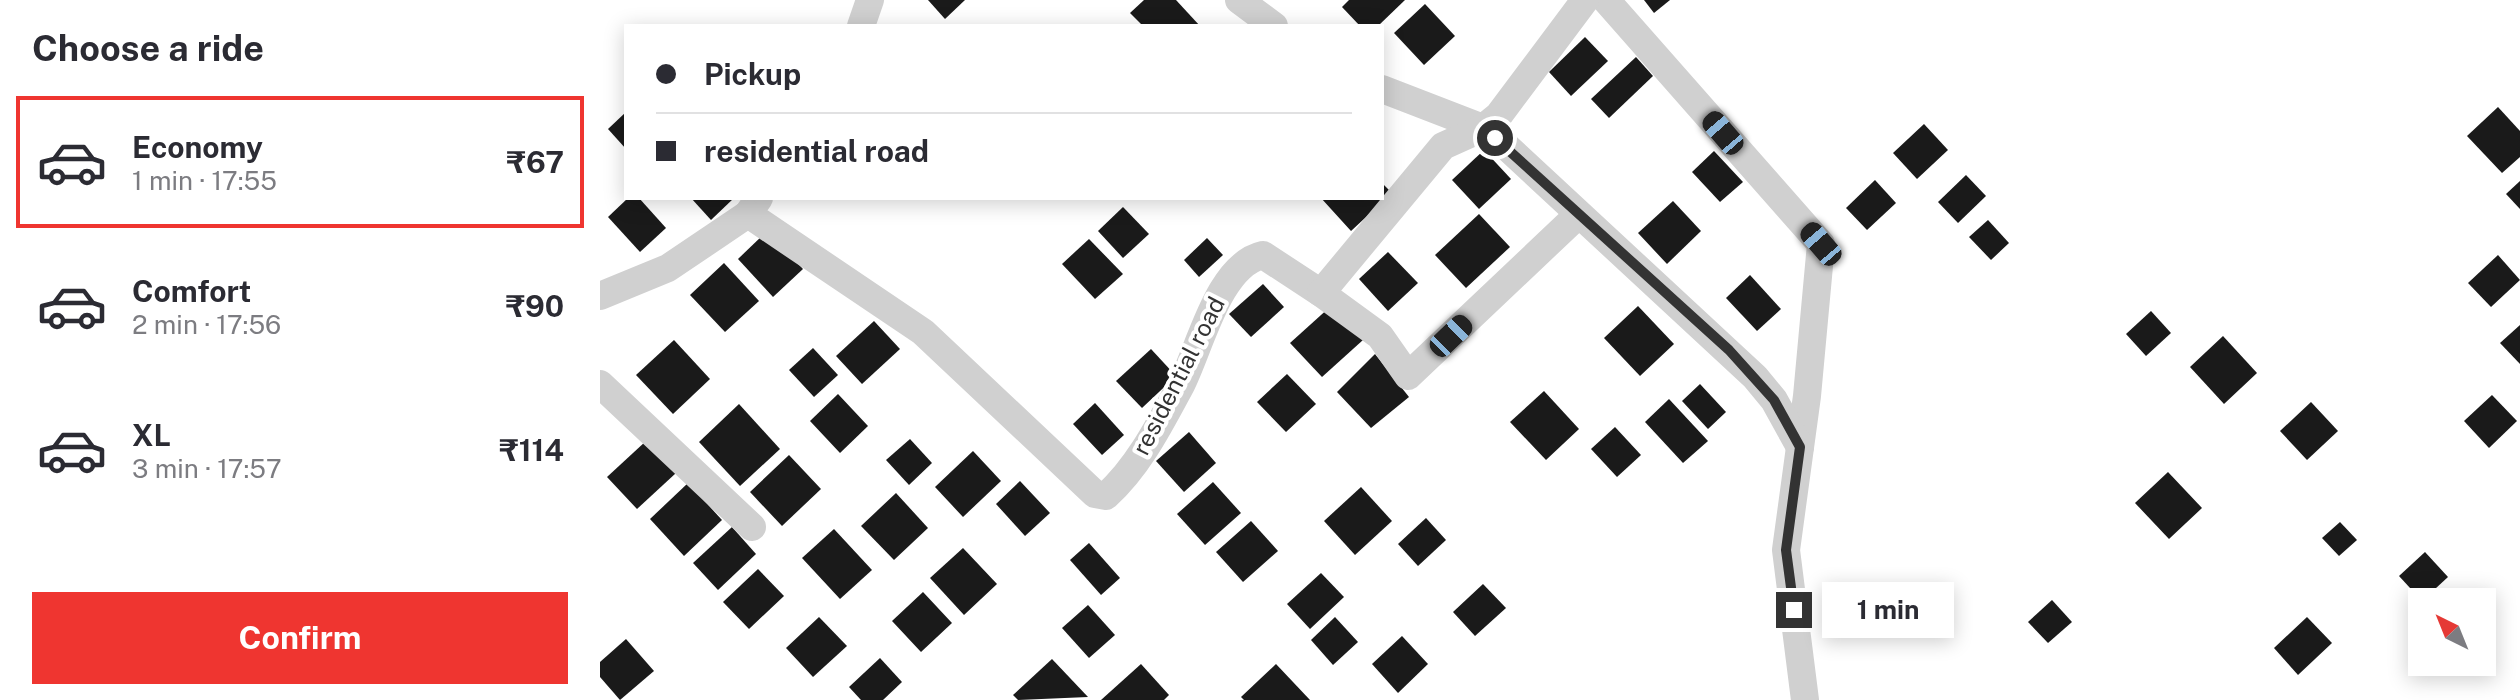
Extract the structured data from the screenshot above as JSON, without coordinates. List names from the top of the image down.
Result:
{
  "streets": {
    "street": ["residential road"]
  },
  "north": "top left",
  "page": {
    "heading": "Choose a ride",
    "banner": ["Pickup", "residential road"],
    "list": [
      {
        "name": "Economy",
        "note": "1 min · 17:55",
        "value": "₹67"
      },
      {
        "name": "Comfort",
        "note": "2 min · 17:56",
        "value": "₹90"
      },
      {
        "name": "XL",
        "note": "3 min · 17:57",
        "value": "₹114"
      }
    ],
    "buttons": "Confirm",
    "bubble": "1 min"
  }
}
